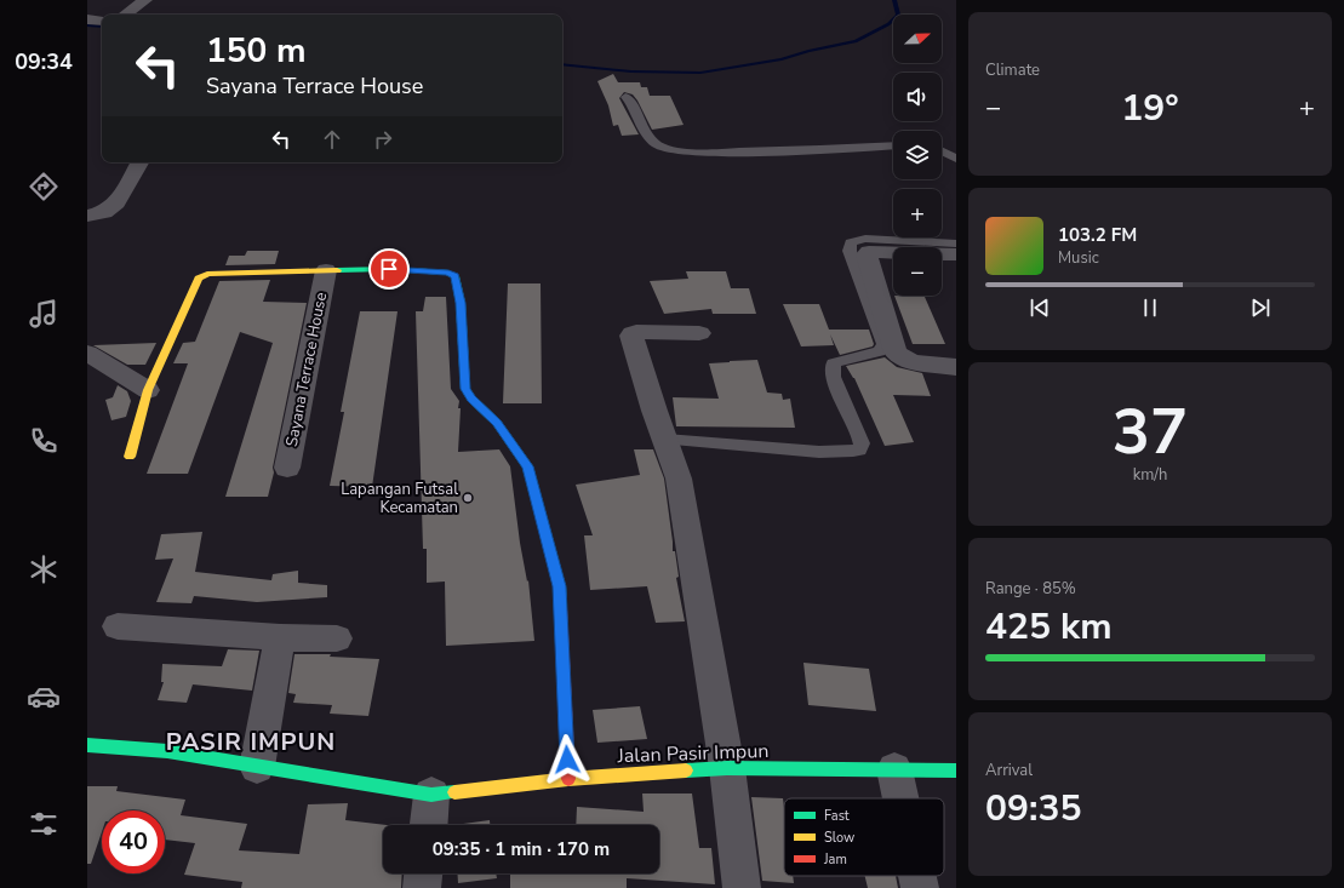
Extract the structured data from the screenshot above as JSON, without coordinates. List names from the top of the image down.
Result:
{
  "streets": {
    "street": ["Sayana Terrace House", "Jalan Pasir Impun"]
  },
  "crossings": [
    ["Sayana Terrace House", "Jalan Pasir Impun"]
  ],
  "districts": ["PASIR IMPUN"],
  "places": ["Lapangan Futsal Kecamatan"],
  "legend": ["Fast", "Slow", "Jam"],
  "north": "right",
  "page": {
    "tabs": "09:34",
    "tile": [
      "Climate",
      ["37", "km/h"],
      ["Range · 85%", "425 km"],
      ["Arrival", "09:35"]
    ],
    "map_buttons": ["+", "−"],
    "turn": ["150 m", "Sayana Terrace House"],
    "heat": ["−", "19°", "+"],
    "song": ["103.2 FM", "Music"],
    "limit": "40",
    "trip": "09:35 · 1 min · 170 m"
  }
}
